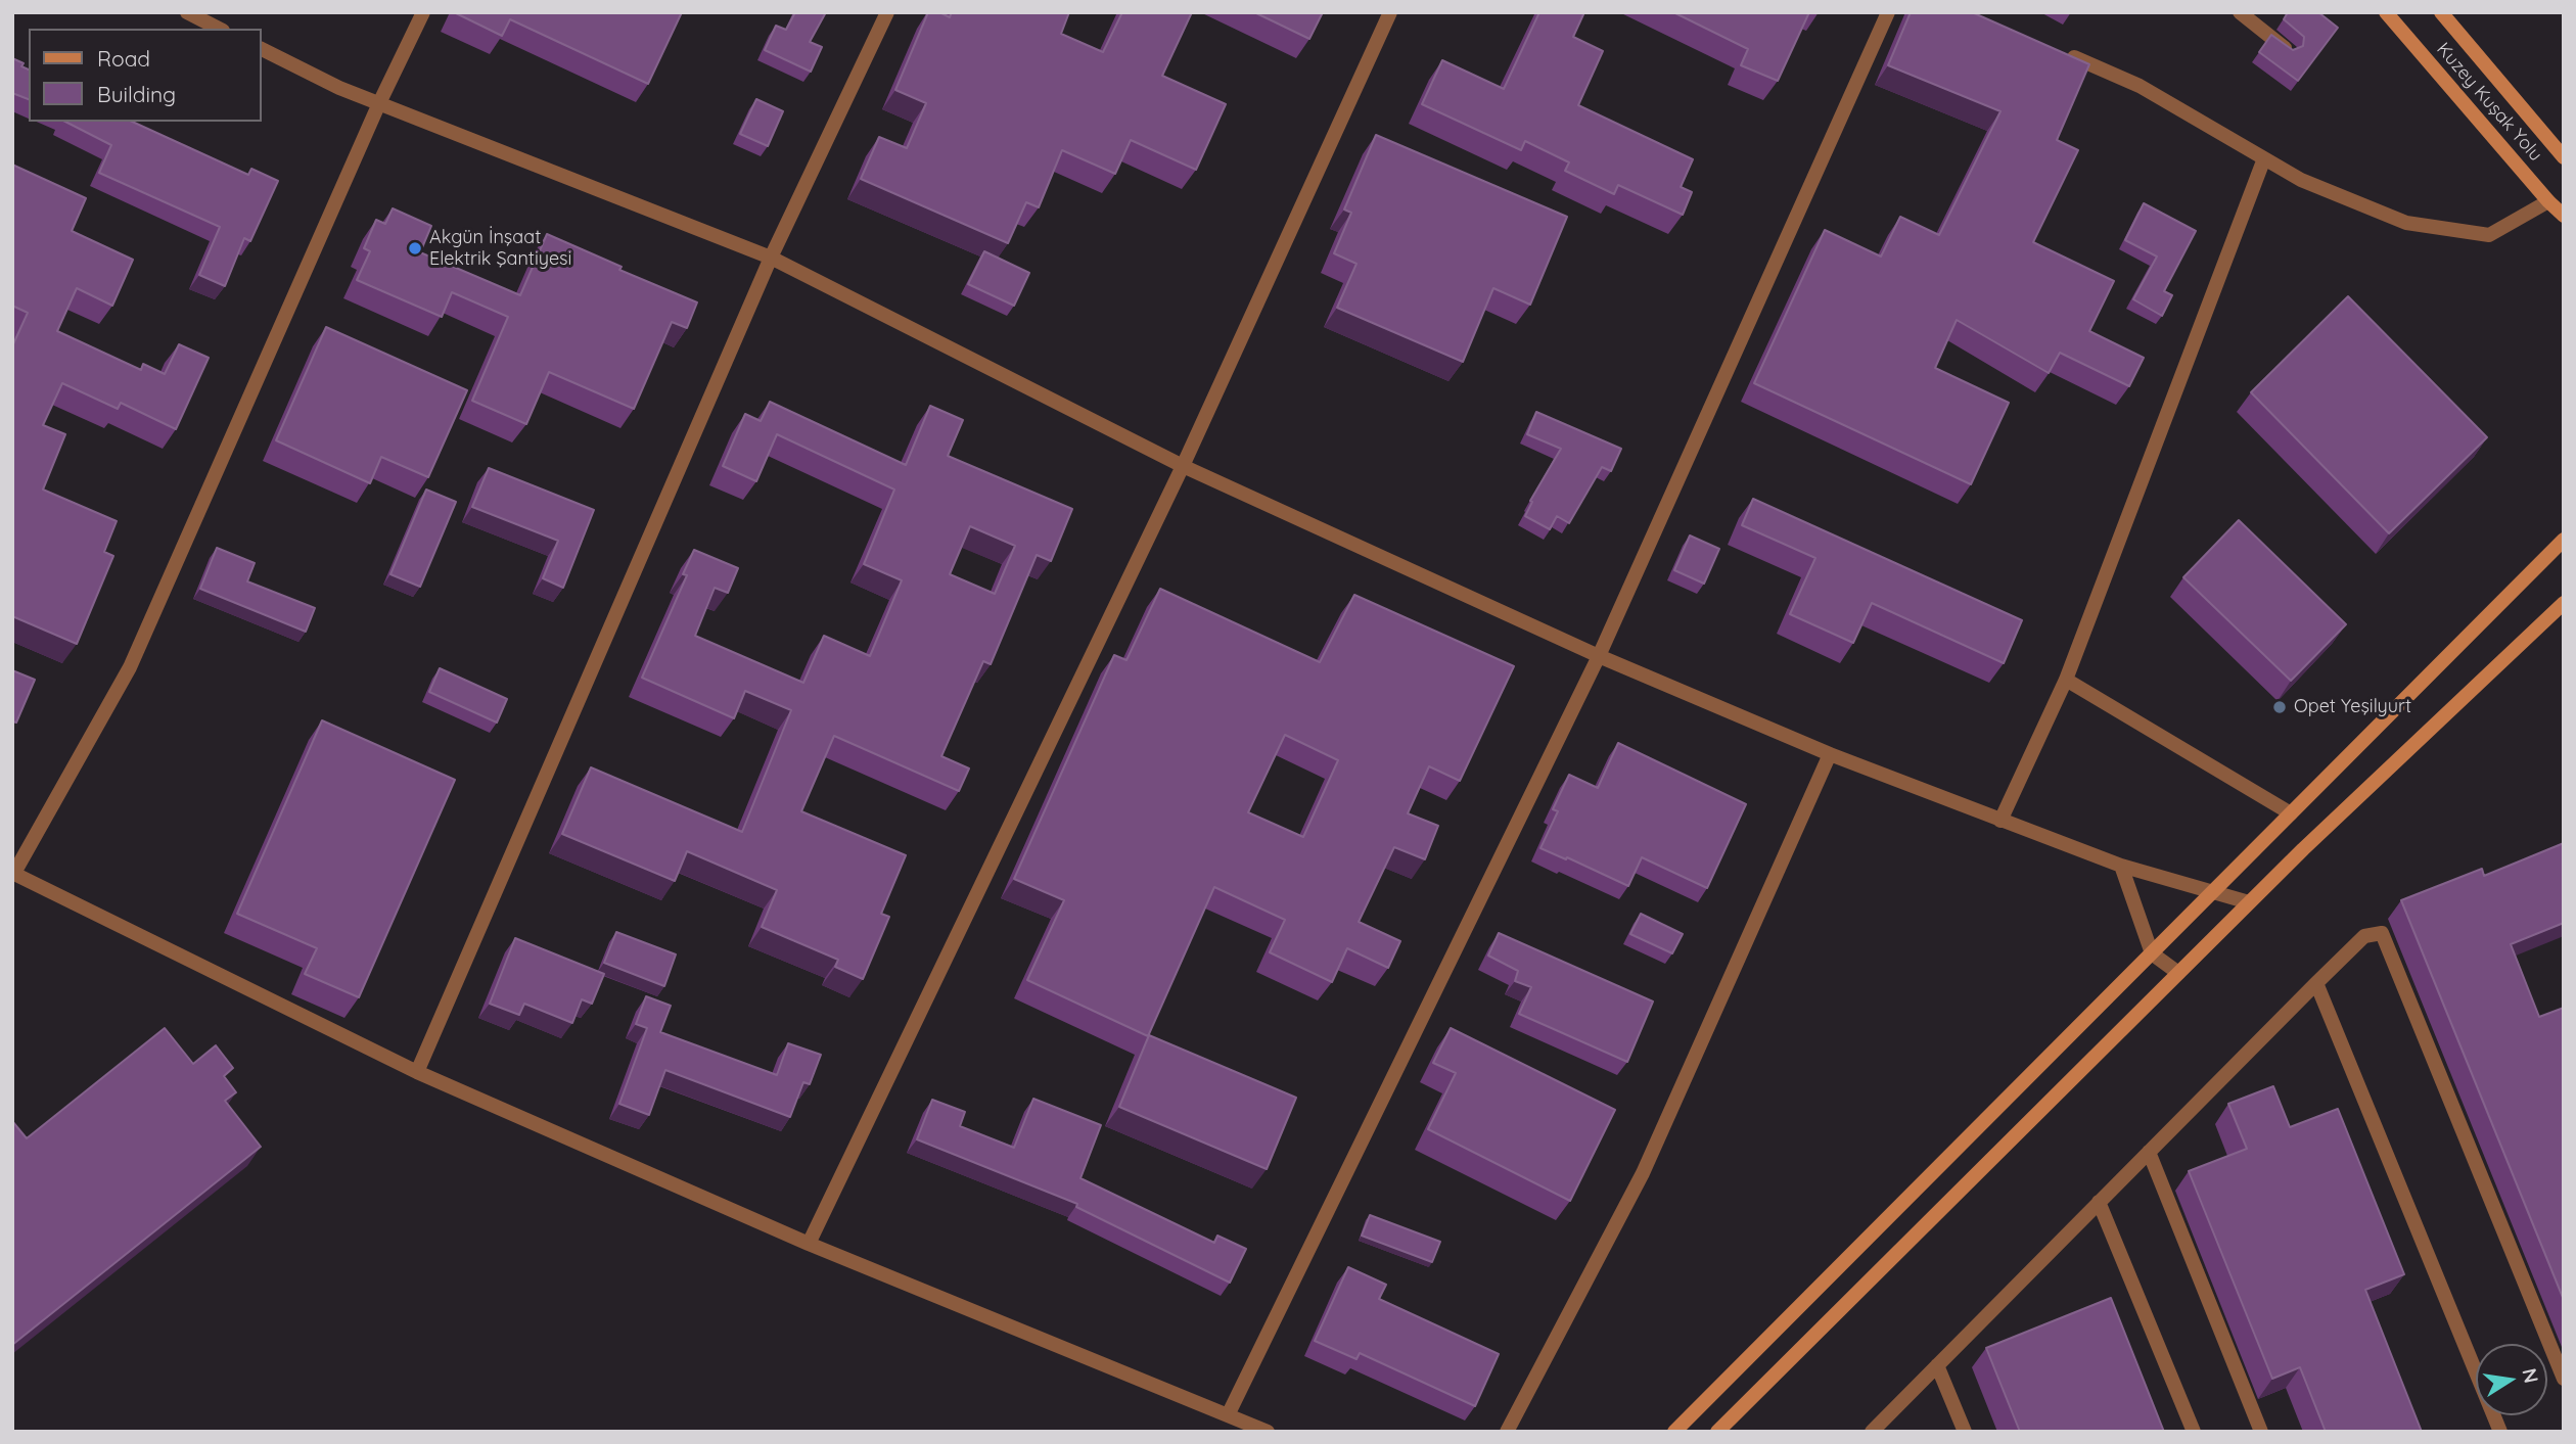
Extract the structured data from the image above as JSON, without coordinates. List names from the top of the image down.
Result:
{
  "streets": {
    "street": ["Kuzey Kuşak Yolu"]
  },
  "places": ["Akgün İnşaat Elektrik Şantiyesi", "Opet Yeşilyurt"],
  "legend": ["Road", "Building"],
  "north": "right"
}
